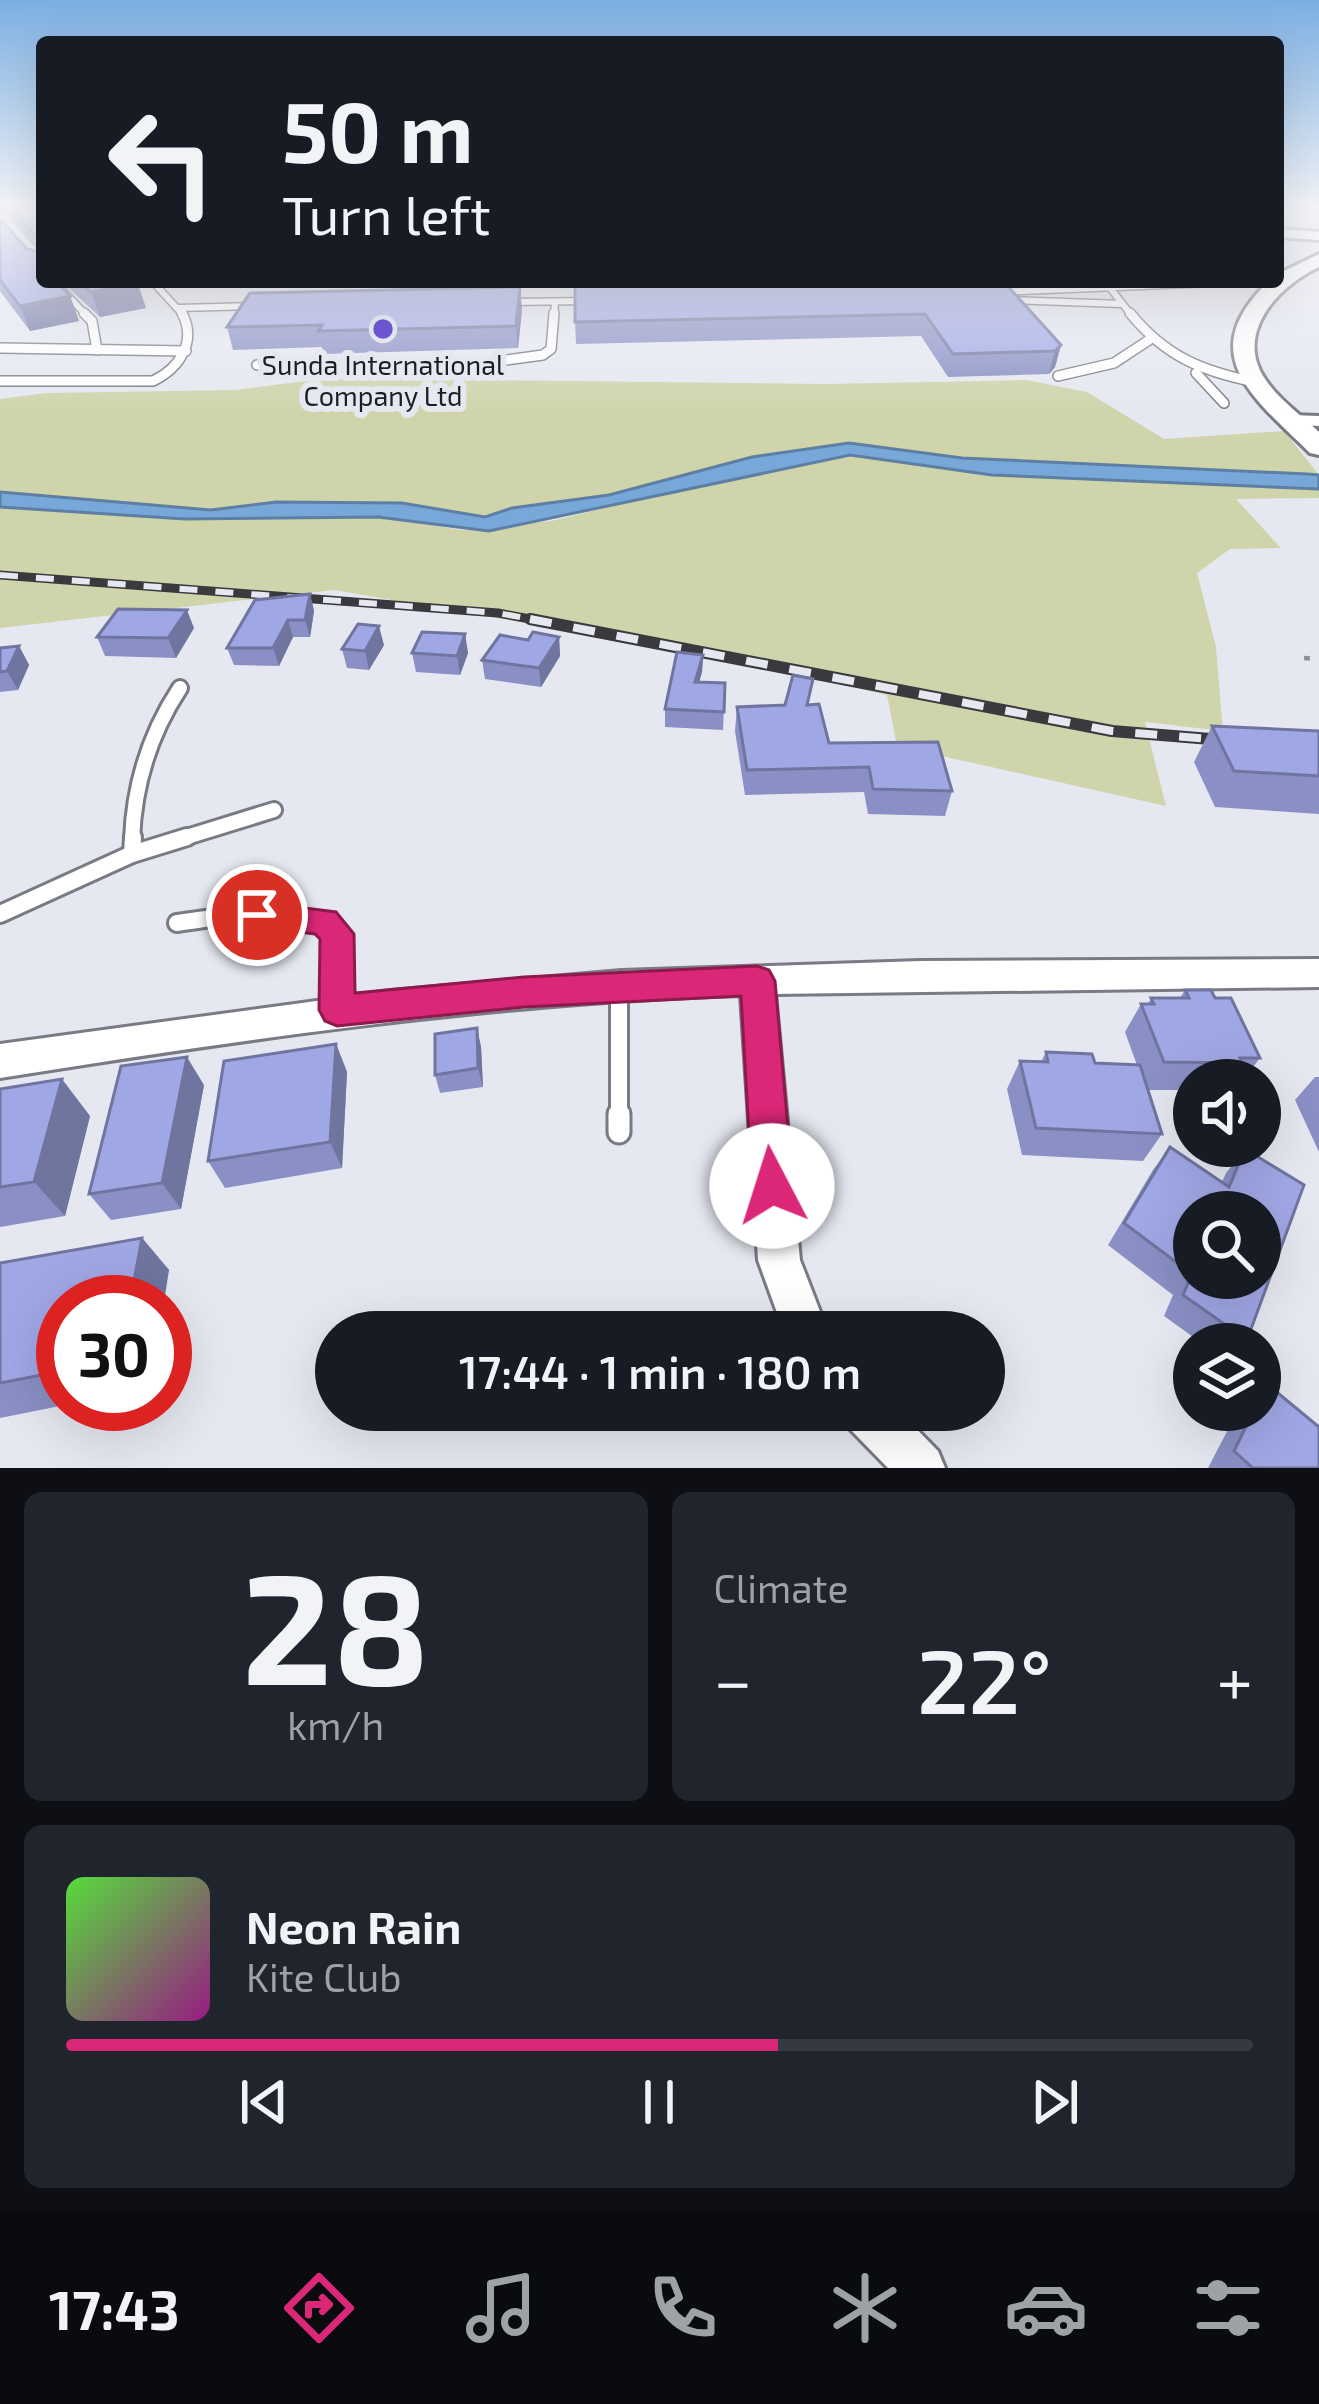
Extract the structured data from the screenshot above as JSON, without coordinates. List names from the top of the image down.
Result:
{
  "places": ["Sunda International Company Ltd"],
  "page": {
    "turn": ["50 m", "Turn left"],
    "limit": "30",
    "trip": "17:44 · 1 min · 180 m",
    "tile": [
      ["28", "km/h"],
      "Climate"
    ],
    "heat": ["−", "22°", "+"],
    "song": ["Neon Rain", "Kite Club"],
    "tabs": "17:43"
  }
}
